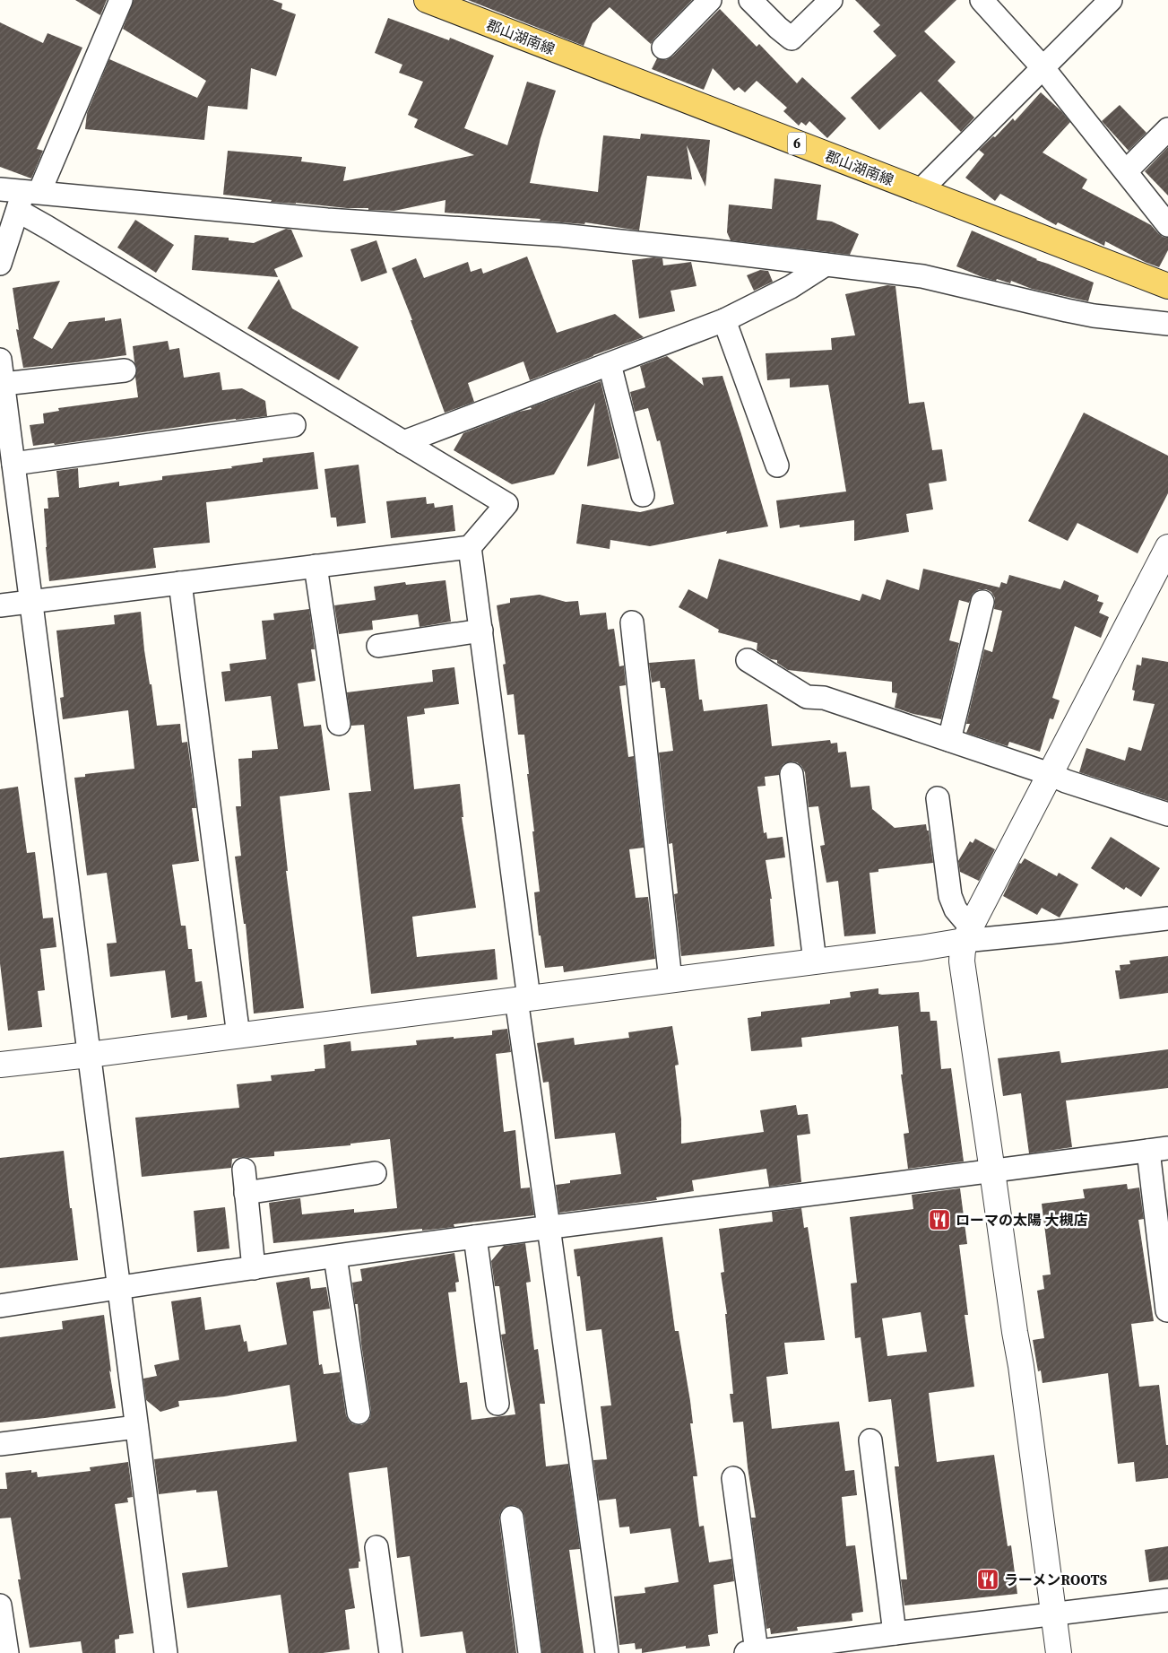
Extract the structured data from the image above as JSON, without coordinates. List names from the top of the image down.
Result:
{
  "streets": {
    "main road": ["郡山湖南線", "6"]
  },
  "places": {
    "restaurant": ["ローマの太陽 大槻店", "ラーメンROOTS"]
  }
}
